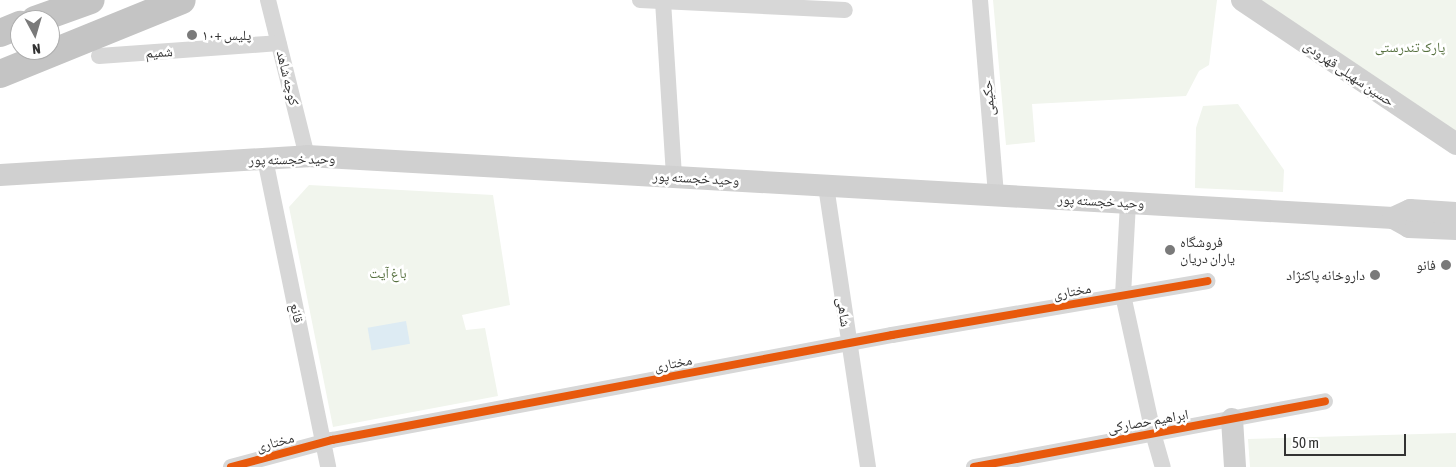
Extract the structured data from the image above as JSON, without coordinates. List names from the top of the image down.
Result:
{
  "streets": {
    "main road": ["حسین سهیلی قهرودی", "وحید خجسته پور"],
    "street": [
      "شمیم",
      "کوچه شاهد",
      "حکیمی",
      "مختاری",
      "شاهی",
      "قانع",
      "ابراهیم حصارکی"
    ]
  },
  "crossings": [
    ["شمیم", "کوچه شاهد"],
    ["کوچه شاهد", "وحید خجسته پور"],
    ["حکیمی", "وحید خجسته پور"],
    ["وحید خجسته پور", "شاهی"],
    ["وحید خجسته پور", "قانع"],
    ["مختاری", "شاهی"],
    ["مختاری", "قانع"]
  ],
  "parks": ["پارک تندرستی", "باغ آیت"],
  "places": [
    "پلیس +۱۰",
    "فروشگاه یاران دریان",
    "فانو",
    "داروخانه پاکنژاد"
  ],
  "scale_bar": "50 m",
  "north": "bottom"
}
